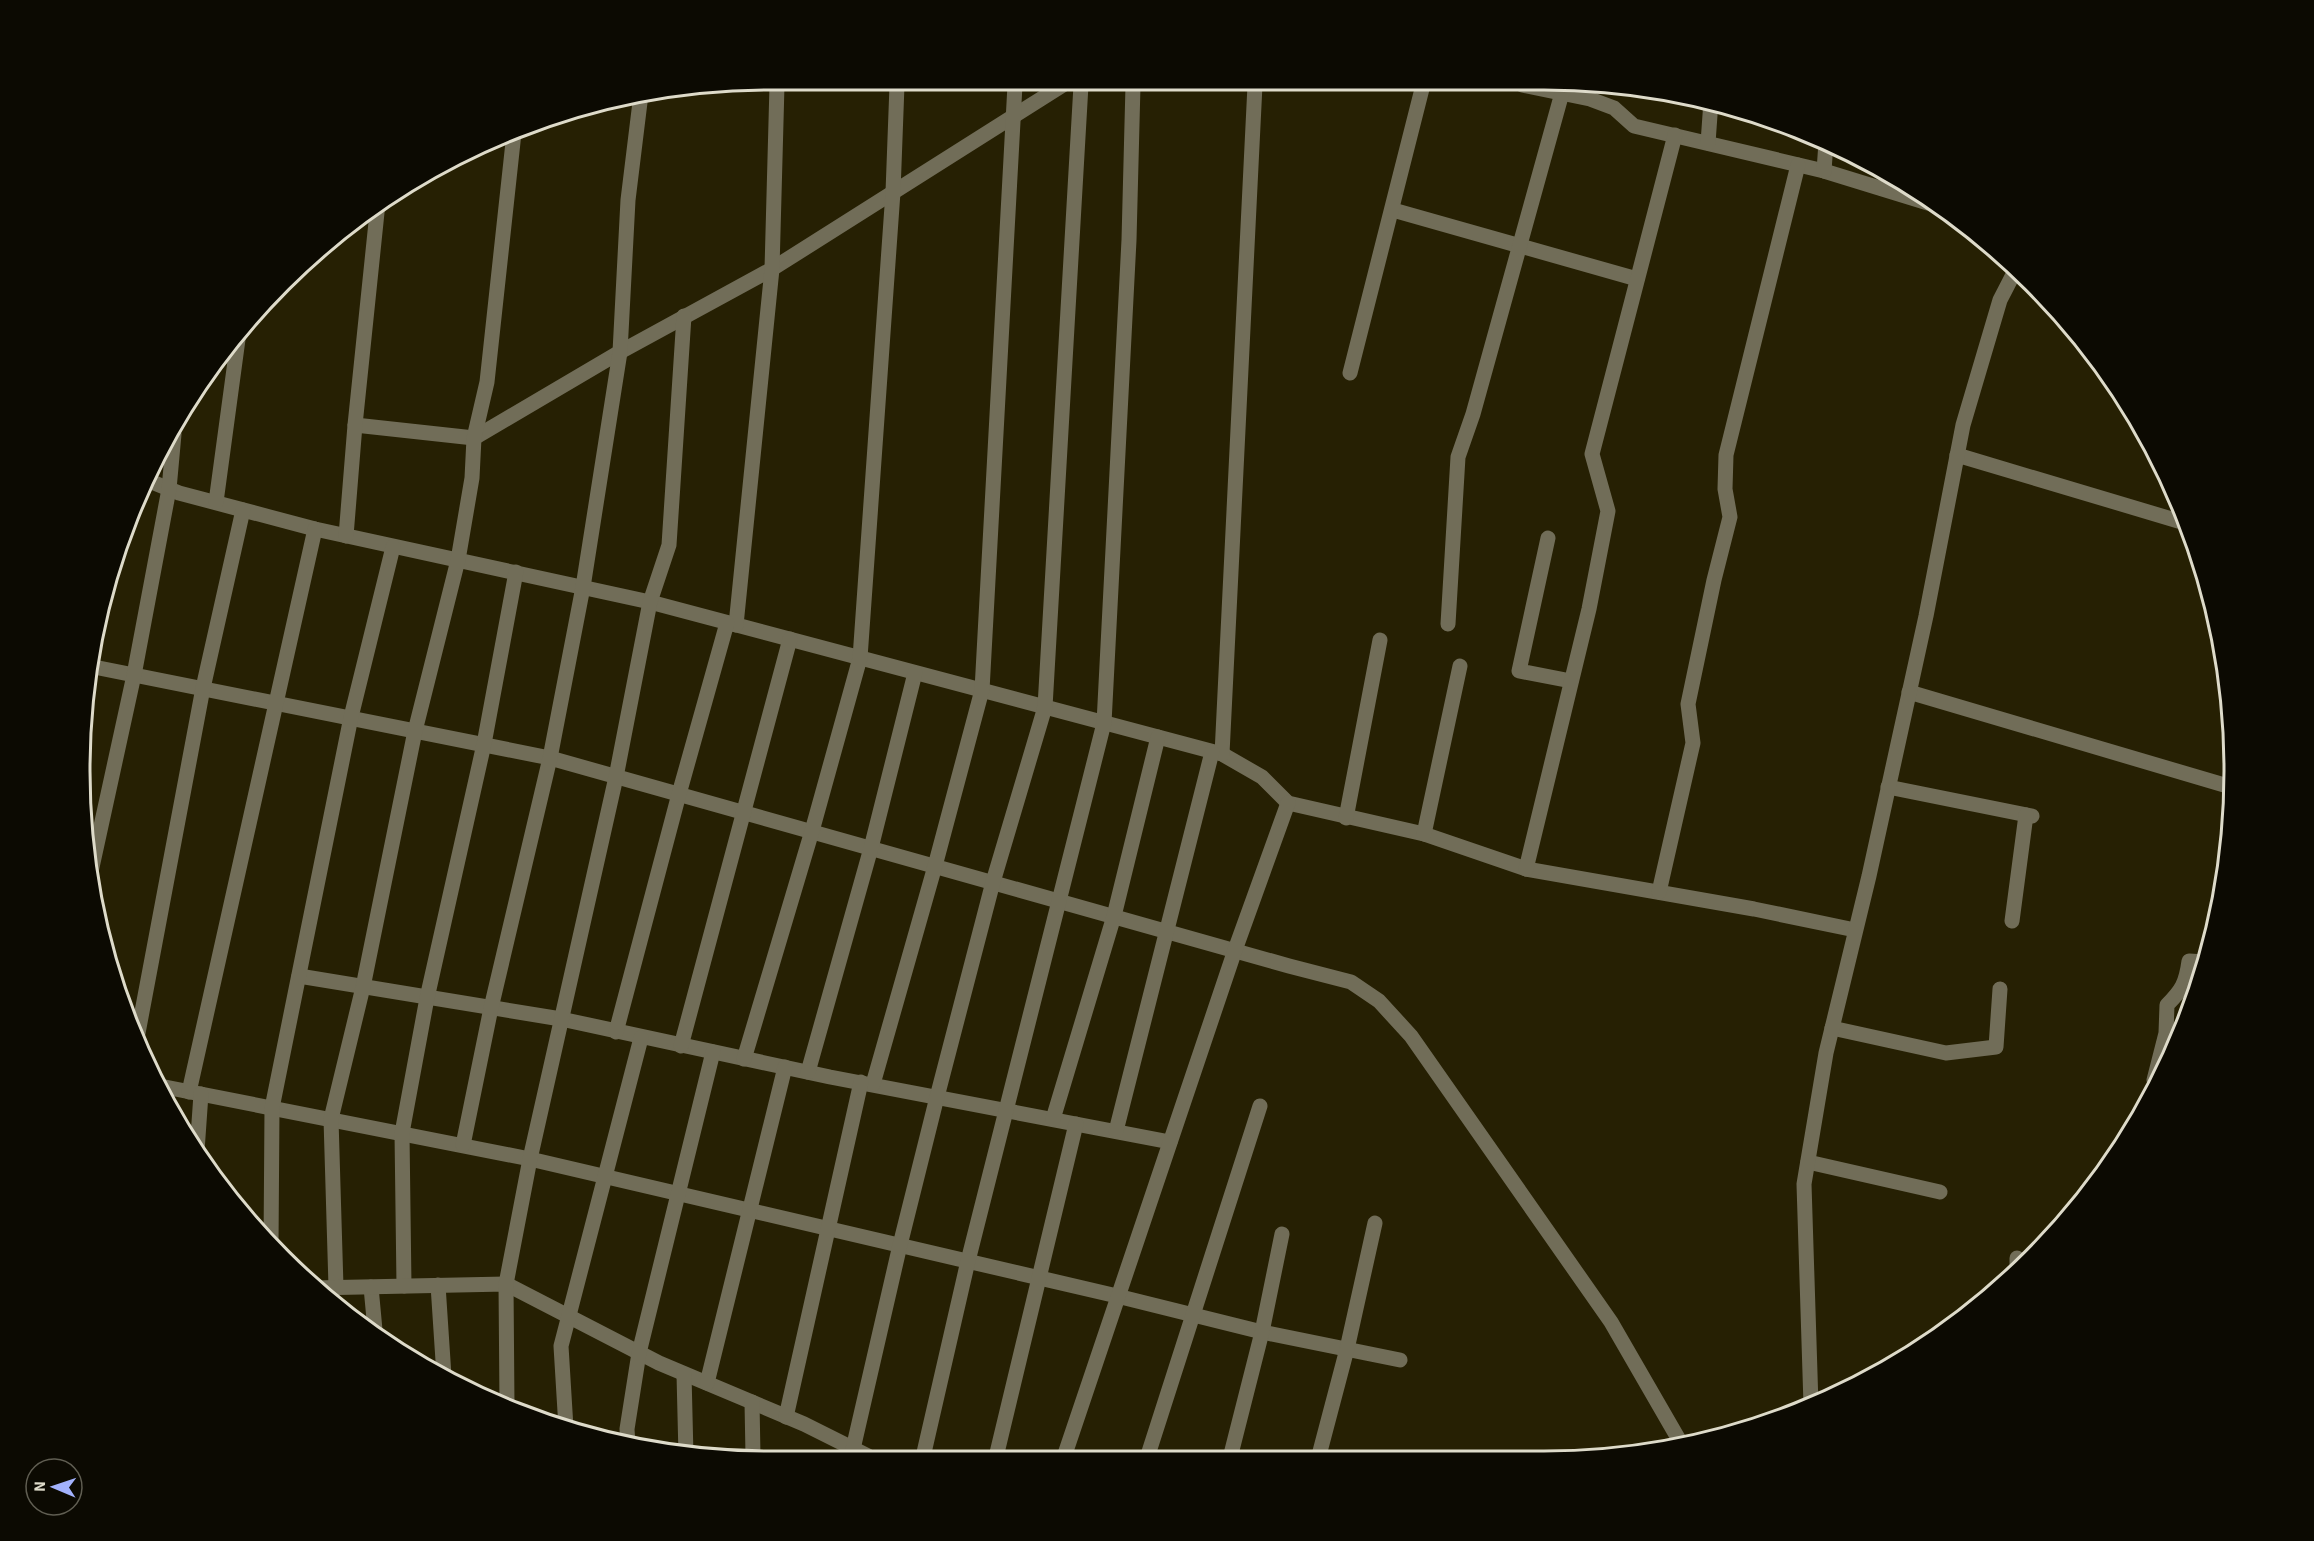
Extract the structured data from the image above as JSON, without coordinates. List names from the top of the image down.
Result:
{
  "north": "left"
}
